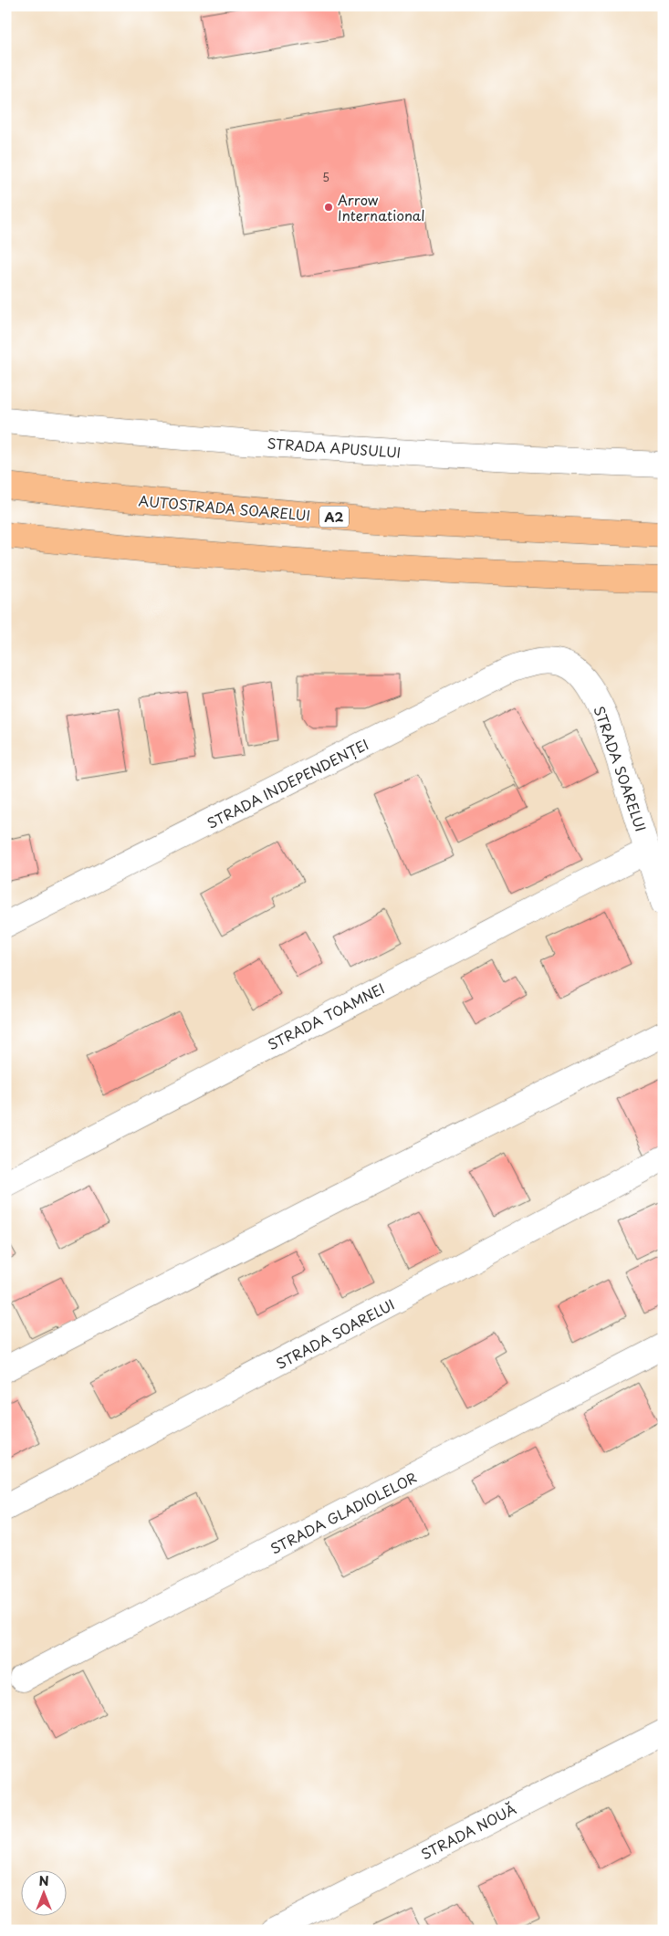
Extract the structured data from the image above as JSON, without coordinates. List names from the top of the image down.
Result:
{
  "streets": {
    "highway": ["AUTOSTRADA SOARELUI", "A2"],
    "street": [
      "STRADA APUSULUI",
      "STRADA SOARELUI",
      "STRADA INDEPENDENȚEI",
      "STRADA TOAMNEI",
      "STRADA GLADIOLELOR",
      "STRADA NOUĂ"
    ]
  },
  "crossings": [
    ["STRADA SOARELUI", "STRADA INDEPENDENȚEI"],
    ["STRADA SOARELUI", "STRADA TOAMNEI"]
  ],
  "places": ["Arrow International"],
  "house_numbers": ["5"],
  "north": "top"
}
